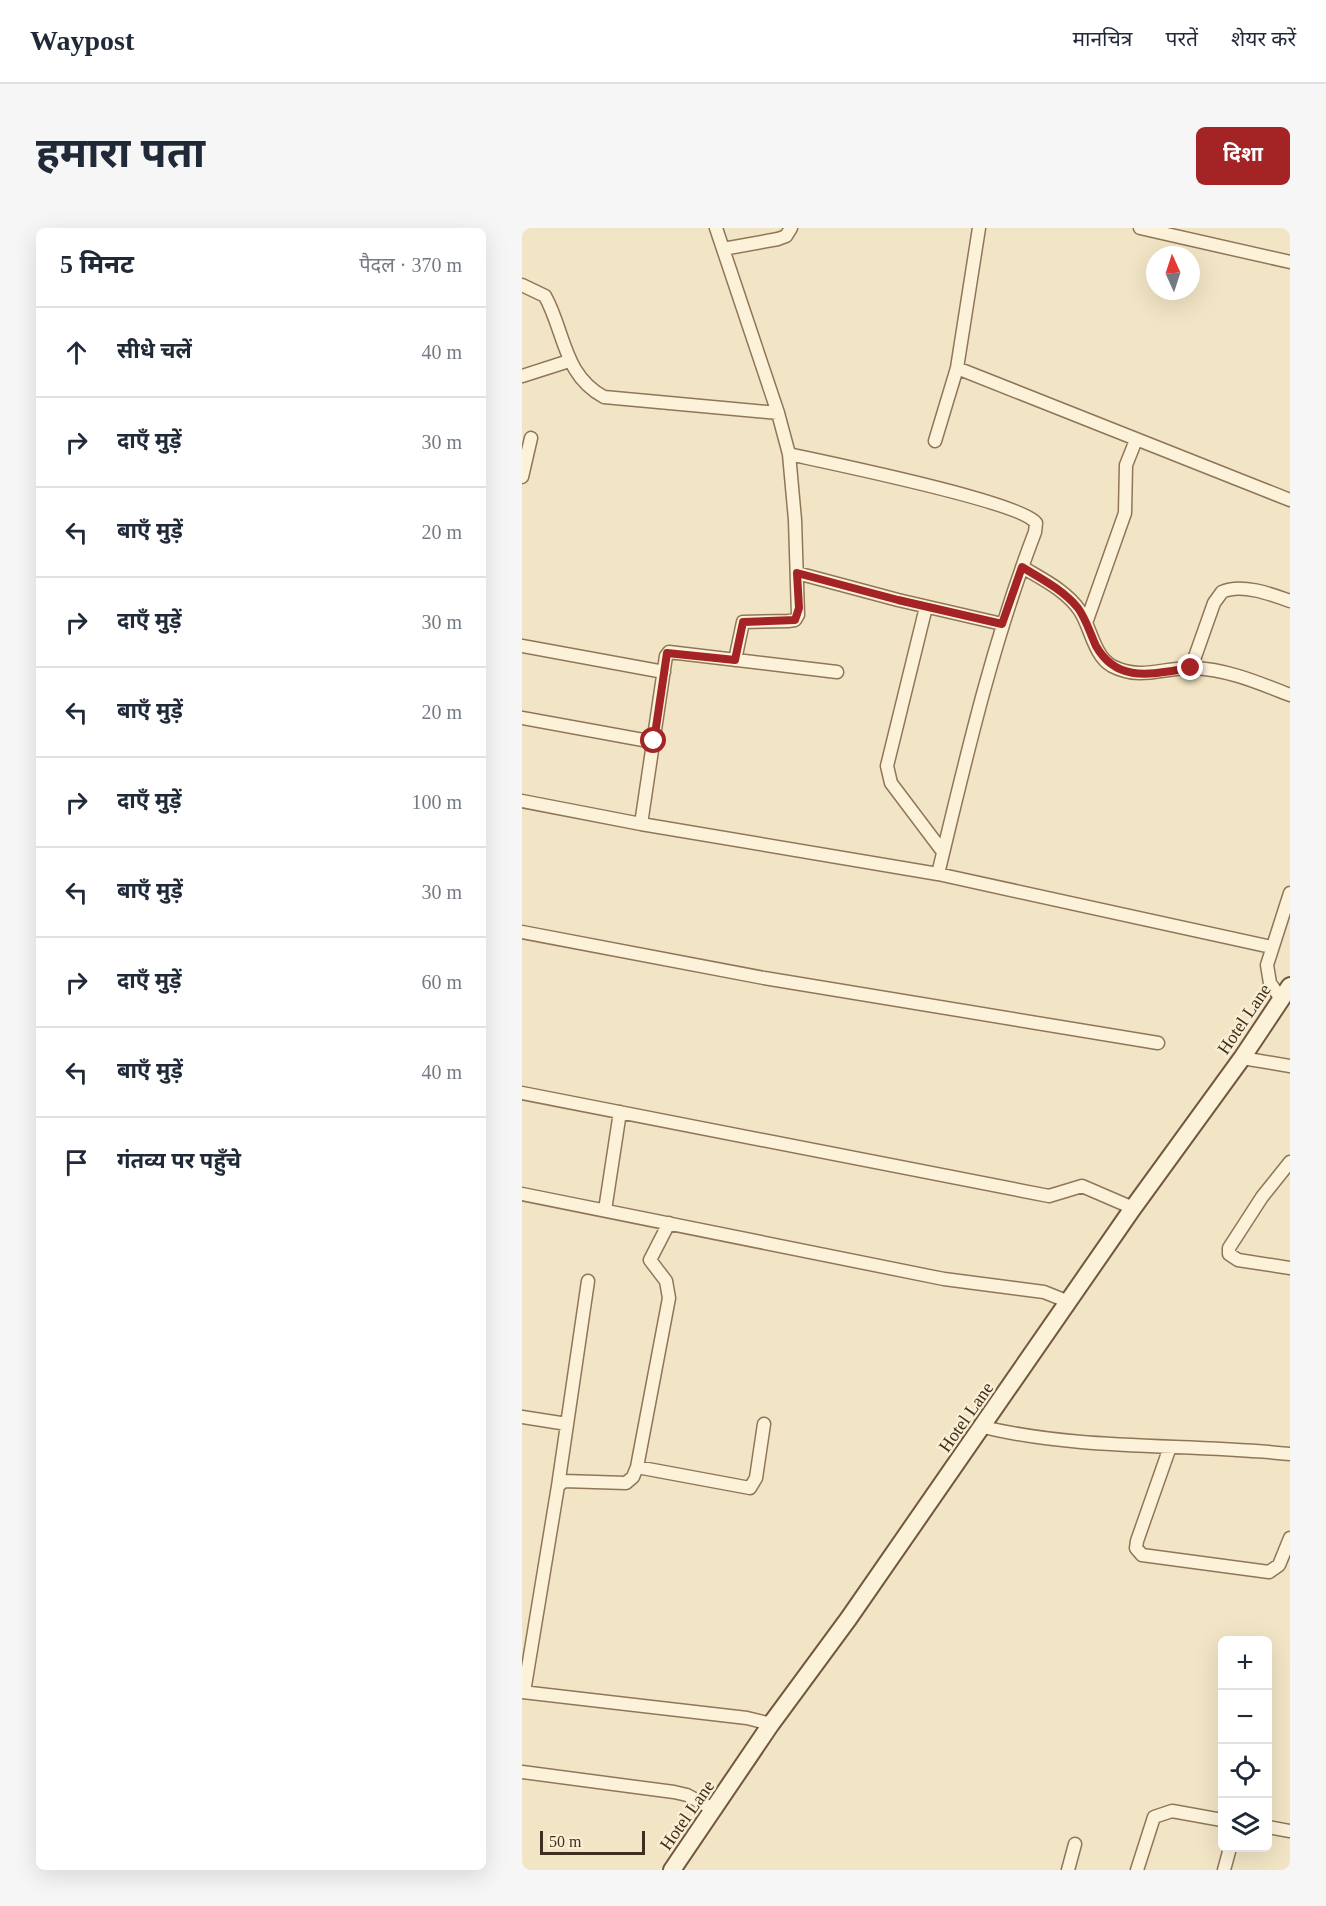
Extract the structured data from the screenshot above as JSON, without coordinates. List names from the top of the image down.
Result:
{
  "streets": {
    "street": ["Hotel Lane"]
  },
  "scale_bar": "50 m",
  "north": "top",
  "page": {
    "header": "Waypost",
    "nav": ["मानचित्र", "परतें", "शेयर करें"],
    "buttons": "दिशा",
    "title": "हमारा पता",
    "heading": ["5 मिनट", "पैदल · 370 m"],
    "list": [
      ["सीधे चलें", "40 m"],
      ["दाएँ मुड़ें", "30 m"],
      ["बाएँ मुड़ें", "20 m"],
      ["दाएँ मुड़ें", "30 m"],
      ["बाएँ मुड़ें", "20 m"],
      ["दाएँ मुड़ें", "100 m"],
      ["बाएँ मुड़ें", "30 m"],
      ["दाएँ मुड़ें", "60 m"],
      ["बाएँ मुड़ें", "40 m"],
      "गंतव्य पर पहुँचे"
    ],
    "map_buttons": ["+", "−"],
    "scale": "50 m"
  }
}
